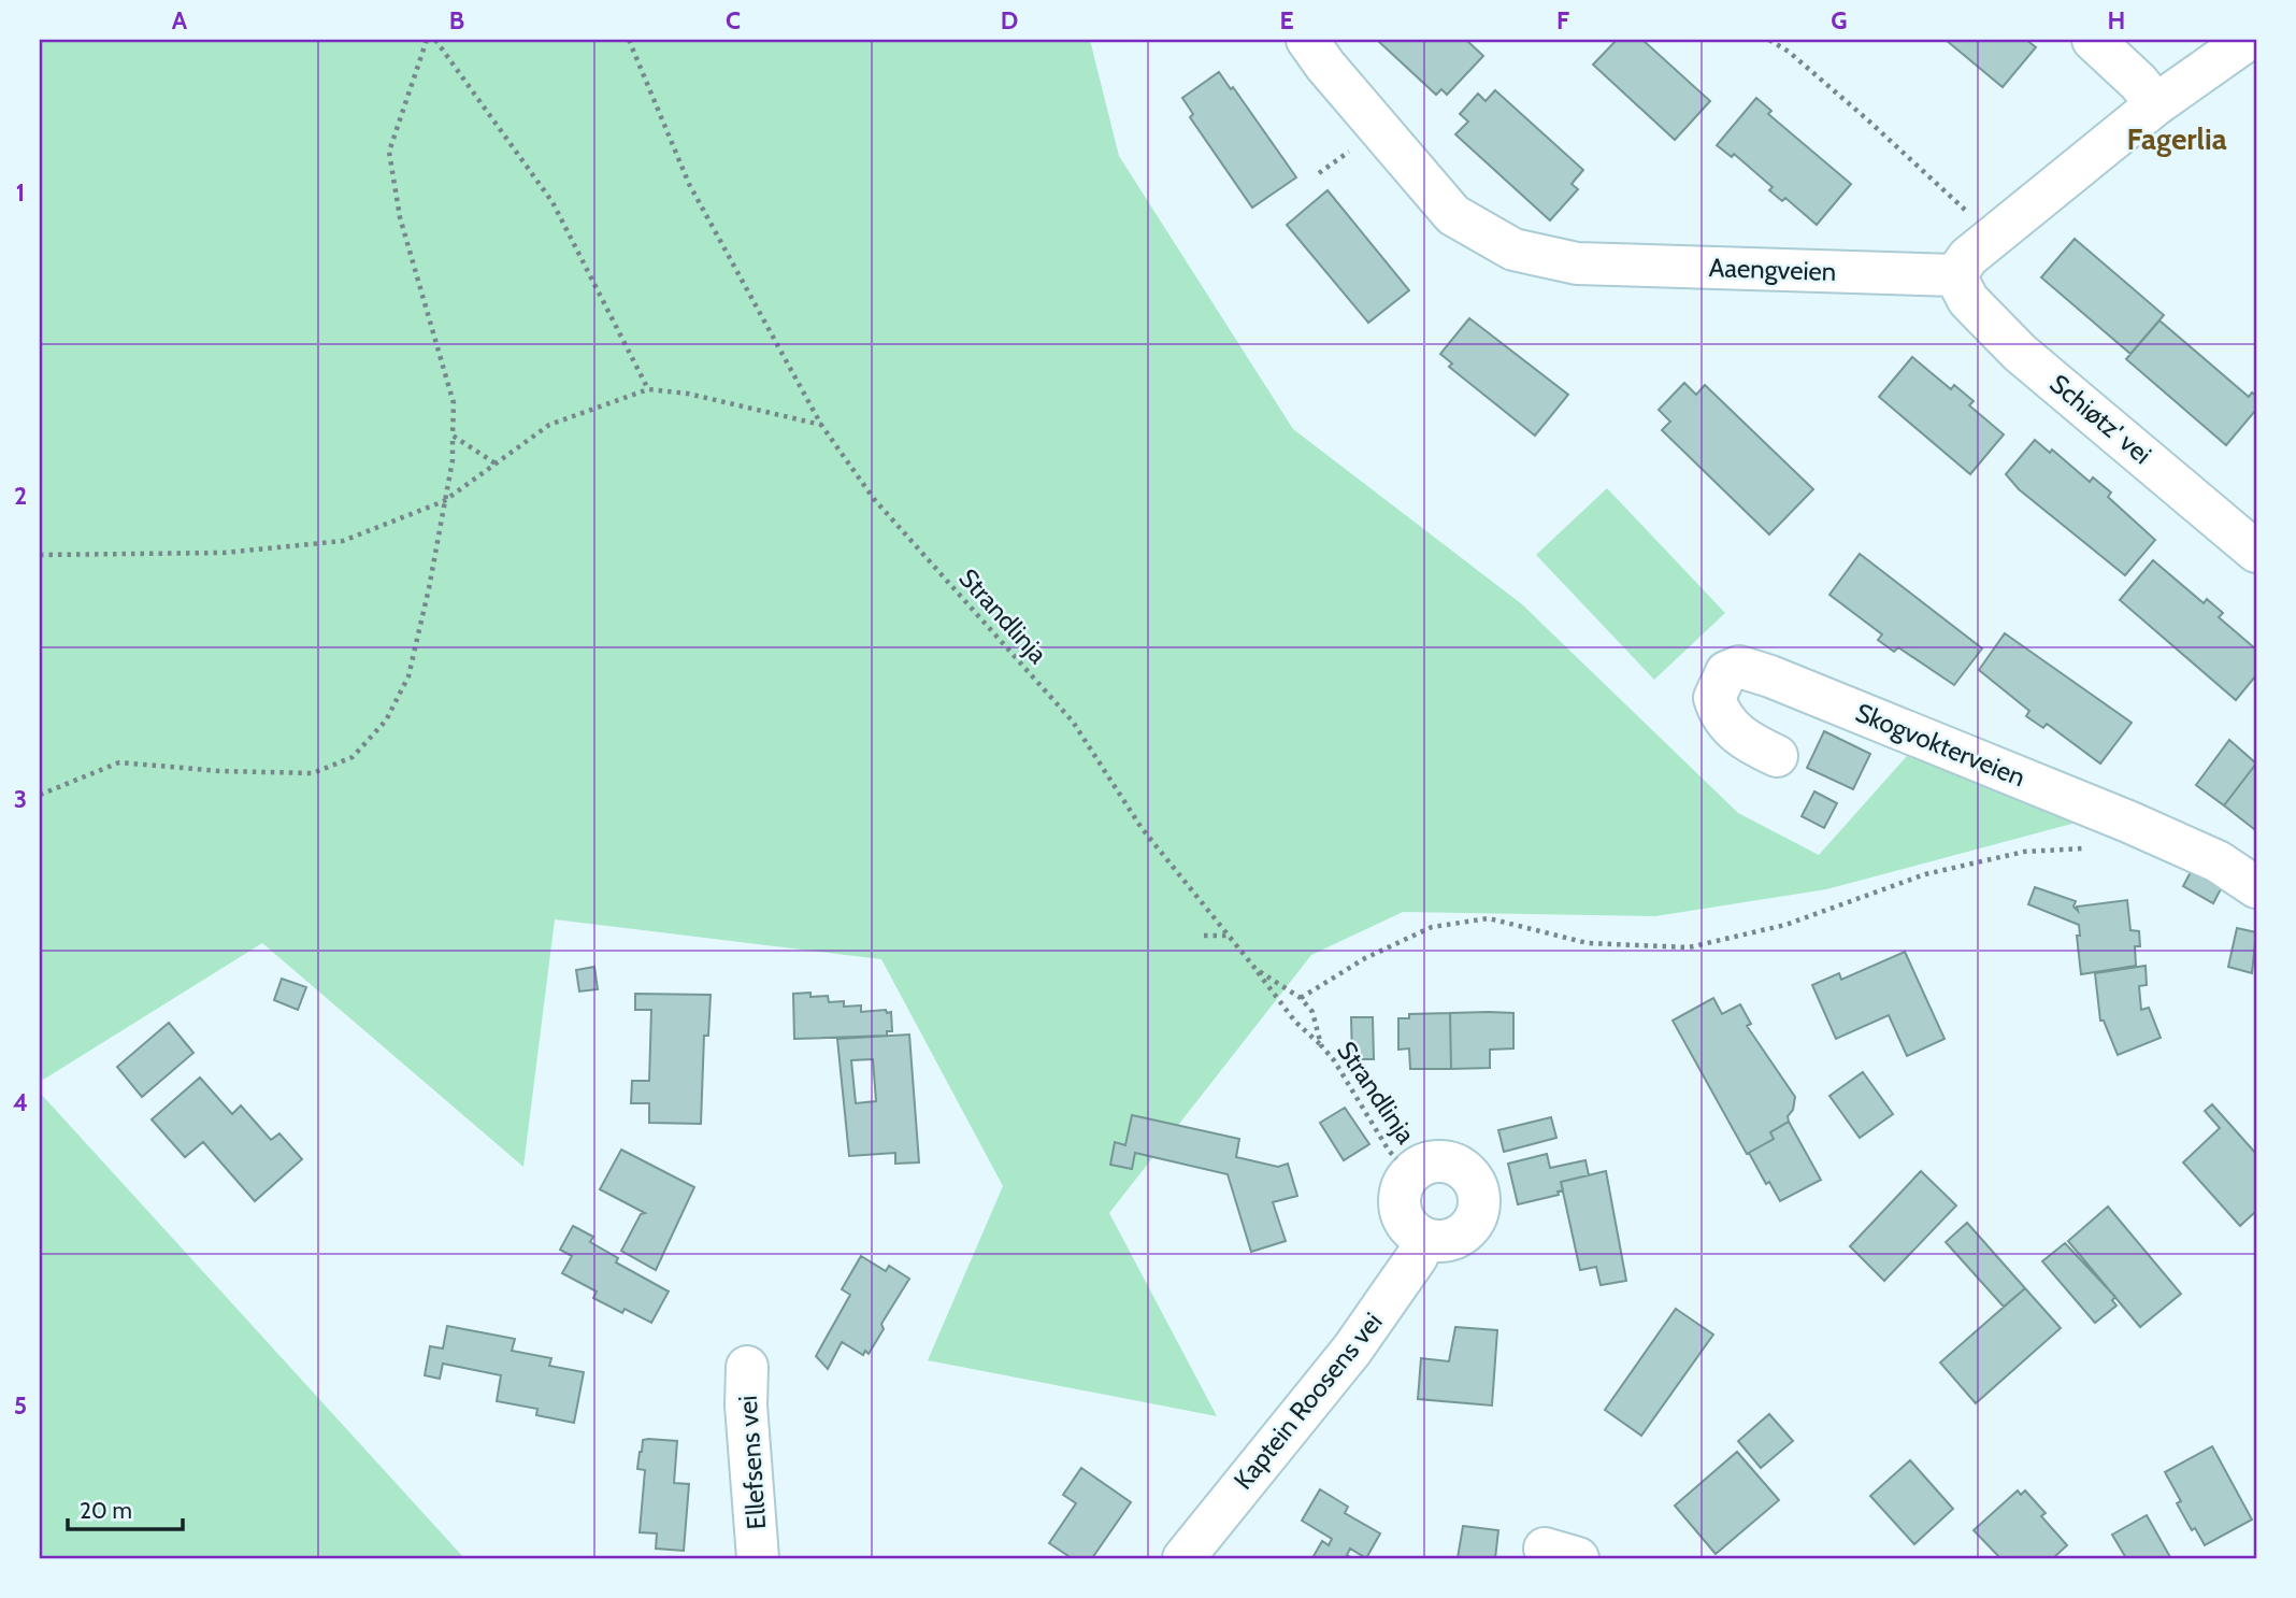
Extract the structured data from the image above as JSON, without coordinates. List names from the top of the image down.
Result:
{
  "streets": {
    "street": [
      "Aaengveien",
      "Schiøtz' vei",
      "Skogvokterveien",
      "Kaptein Roosens vei",
      "Ellefsens vei"
    ],
    "path": ["Strandlinja"]
  },
  "crossings": [
    ["Aaengveien", "Schiøtz' vei"],
    ["Strandlinja", "Kaptein Roosens vei"]
  ],
  "districts": ["Fagerlia"],
  "scale_bar": "20 m",
  "grid": {
    "columns": [
      "A",
      "B",
      "C",
      "D",
      "E",
      "F",
      "G",
      "H"
    ],
    "rows": [
      "1",
      "2",
      "3",
      "4",
      "5"
    ]
  }
}
